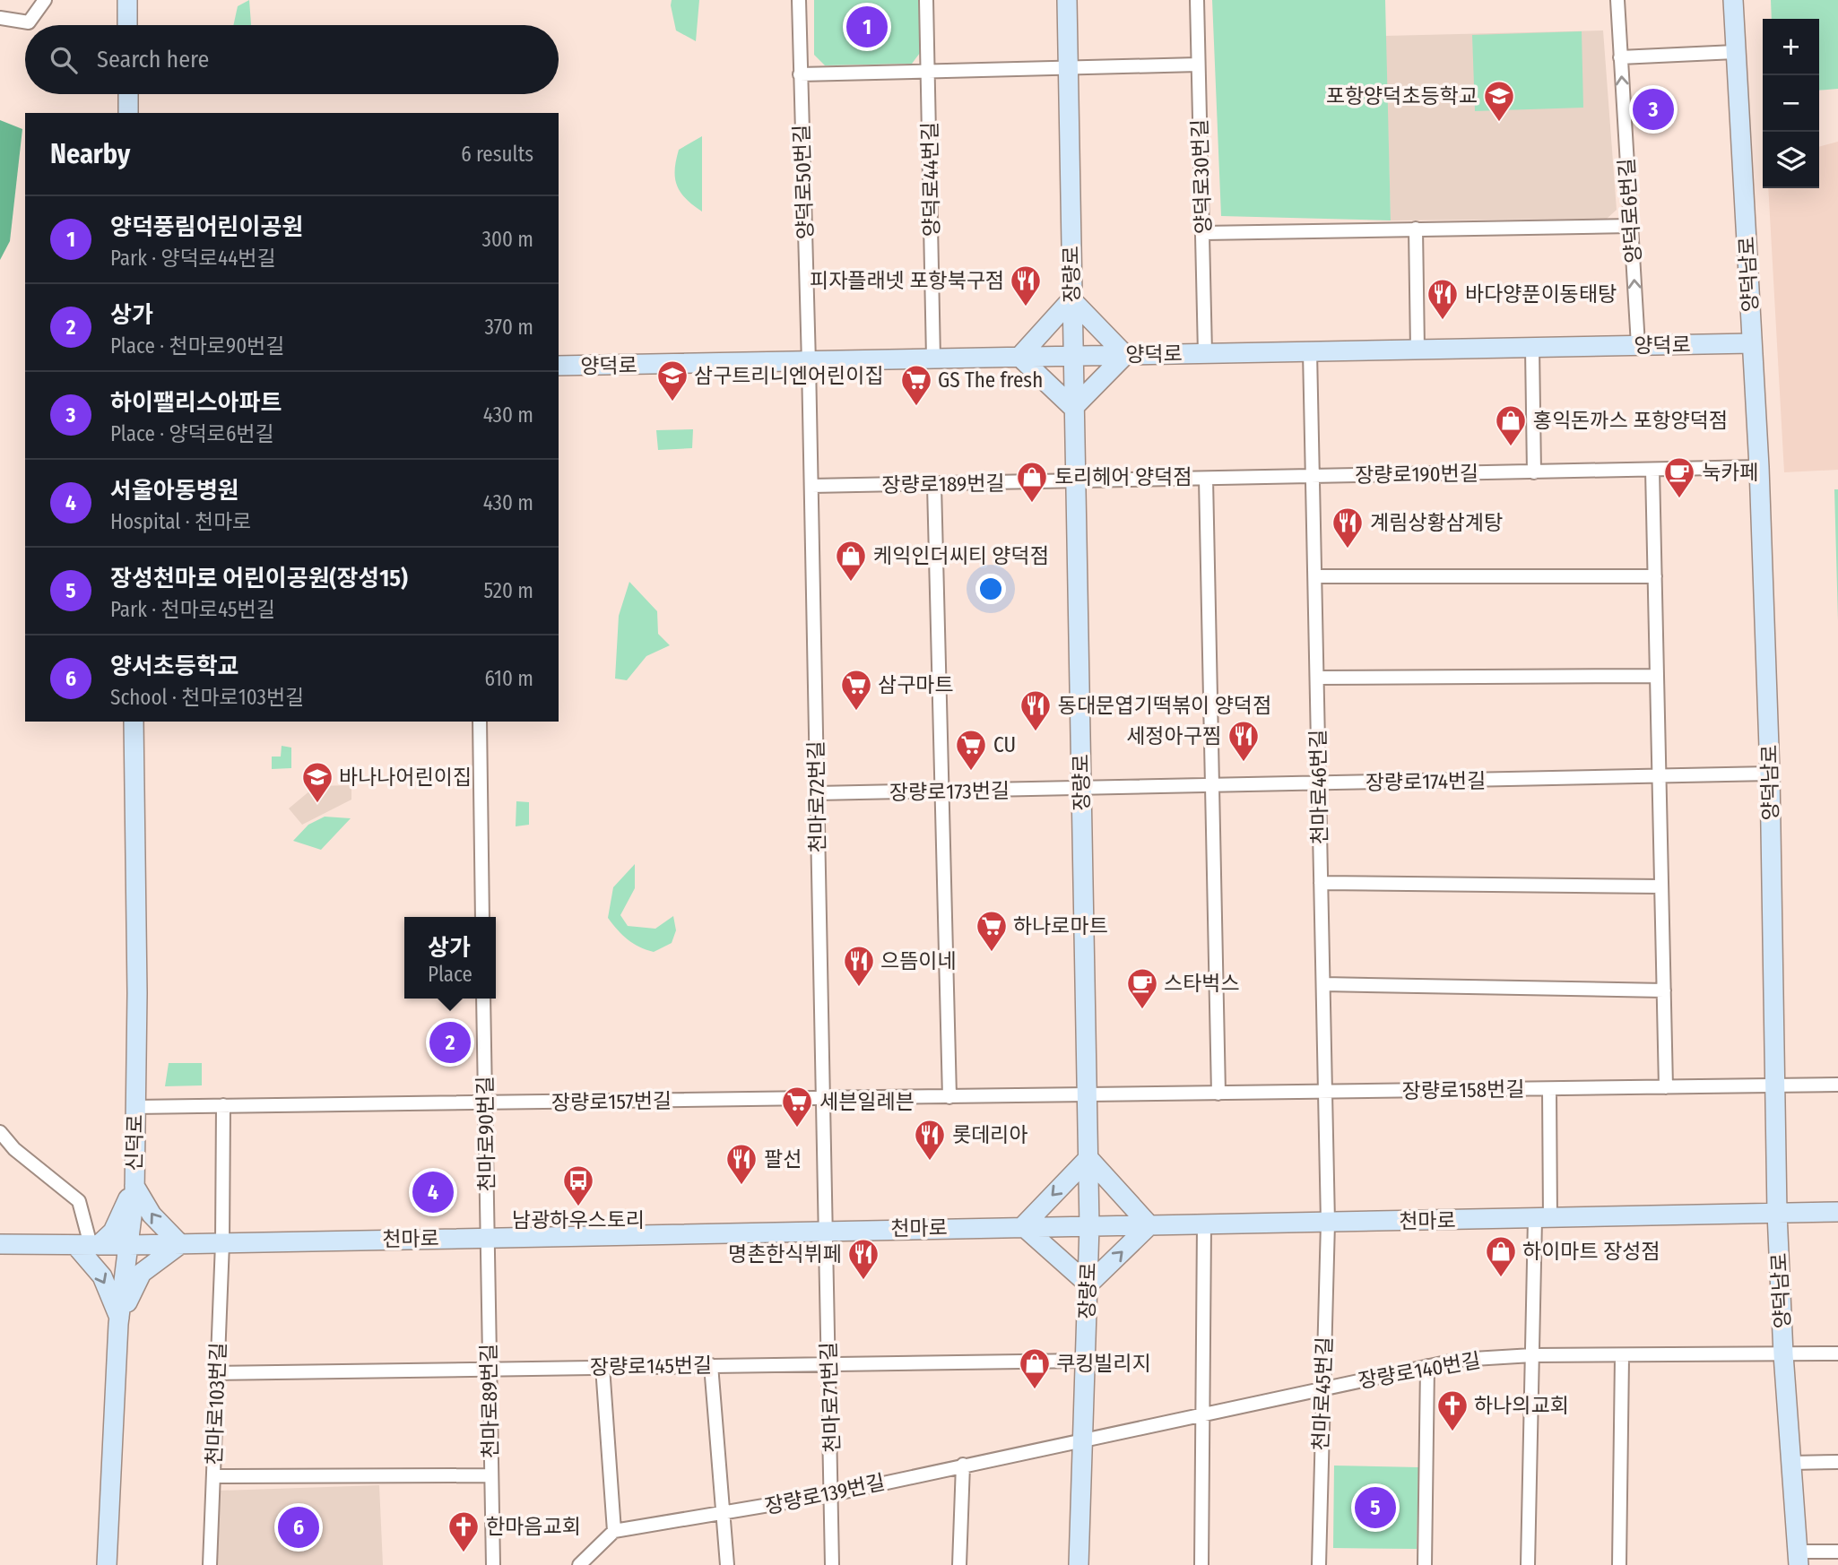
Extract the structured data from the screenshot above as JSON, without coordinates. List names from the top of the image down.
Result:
{
  "streets": {
    "street": [
      "양덕로30번길",
      "양덕로44번길",
      "양덕로50번길",
      "양덕로6번길",
      "장량로",
      "양덕남로",
      "양덕로",
      "장량로190번길",
      "장량로189번길",
      "장량로174번길",
      "천마로46번길",
      "장량로173번길",
      "천마로72번길",
      "장량로158번길",
      "장량로157번길",
      "천마로90번길",
      "신덕로",
      "천마로",
      "장량로145번길",
      "장량로140번길",
      "천마로45번길",
      "천마로71번길",
      "천마로89번길",
      "천마로103번길",
      "장량로139번길"
    ]
  },
  "crossings": [
    ["양덕로30번길", "양덕로"],
    ["양덕로44번길", "양덕로"],
    ["양덕로50번길", "양덕로"],
    ["양덕로50번길", "천마로72번길"],
    ["양덕로6번길", "양덕로"],
    ["장량로", "양덕로"],
    ["장량로", "장량로190번길"],
    ["장량로", "장량로189번길"],
    ["장량로", "장량로174번길"],
    ["장량로", "장량로173번길"],
    ["장량로", "장량로158번길"],
    ["장량로", "장량로157번길"],
    ["장량로", "천마로"],
    ["장량로", "장량로145번길"],
    ["장량로", "장량로140번길"],
    ["장량로", "장량로139번길"],
    ["양덕남로", "양덕로"],
    ["양덕남로", "장량로190번길"],
    ["양덕남로", "장량로174번길"],
    ["양덕남로", "장량로158번길"],
    ["양덕남로", "천마로"],
    ["양덕남로", "장량로140번길"],
    ["양덕로", "천마로46번길"],
    ["양덕로", "천마로72번길"],
    ["장량로190번길", "장량로189번길"],
    ["장량로190번길", "천마로46번길"],
    ["장량로189번길", "천마로72번길"],
    ["장량로174번길", "천마로46번길"],
    ["장량로174번길", "장량로173번길"],
    ["천마로46번길", "장량로158번길"],
    ["천마로46번길", "천마로"],
    ["천마로46번길", "천마로45번길"],
    ["장량로173번길", "천마로72번길"],
    ["천마로72번길", "장량로157번길"],
    ["천마로72번길", "천마로"],
    ["천마로72번길", "천마로71번길"],
    ["장량로158번길", "장량로157번길"],
    ["장량로157번길", "천마로90번길"],
    ["장량로157번길", "신덕로"],
    ["장량로157번길", "천마로103번길"],
    ["천마로90번길", "천마로"],
    ["천마로90번길", "천마로89번길"],
    ["신덕로", "천마로"],
    ["천마로", "천마로45번길"],
    ["천마로", "천마로71번길"],
    ["천마로", "천마로89번길"],
    ["천마로", "천마로103번길"],
    ["장량로145번길", "천마로71번길"],
    ["장량로145번길", "천마로89번길"],
    ["장량로145번길", "천마로103번길"],
    ["장량로140번길", "천마로45번길"],
    ["장량로140번길", "장량로139번길"],
    ["천마로71번길", "장량로139번길"]
  ],
  "one_way": ["양덕로6번길"],
  "places": {
    "school or university": ["포항양덕초등학교", "삼구트리니엔어린이집", "바나나어린이집"],
    "restaurant": [
      "피자플래넷 포항북구점",
      "바다양푼이동태탕",
      "계림상황삼계탕",
      "동대문엽기떡볶이 양덕점",
      "세정아구찜",
      "으뜸이네",
      "롯데리아",
      "팔선",
      "명촌한식뷔페"
    ],
    "supermarket": [
      "GS The fresh",
      "삼구마트",
      "CU",
      "하나로마트",
      "세븐일레븐"
    ],
    "shop": [
      "홍익돈까스 포항양덕점",
      "토리헤어 양덕점",
      "케익인더씨티 양덕점",
      "하이마트 장성점",
      "쿠킹빌리지"
    ],
    "cafe": ["눅카페", "스타벅스"],
    "bus stop": ["남광하우스토리"],
    "church": ["하나의교회", "한마음교회"]
  },
  "page": {
    "pins": [
      "1",
      "3",
      "2",
      "4",
      "5",
      "6"
    ],
    "map_buttons": ["+", "−"],
    "search": "Search here",
    "heading": ["Nearby", "6 results"],
    "list": [
      {
        "mark": "1",
        "name": "양덕풍림어린이공원",
        "note": "Park · 양덕로44번길",
        "value": "300 m"
      },
      {
        "mark": "2",
        "name": "상가",
        "note": "Place · 천마로90번길",
        "value": "370 m"
      },
      {
        "mark": "3",
        "name": "하이팰리스아파트",
        "note": "Place · 양덕로6번길",
        "value": "430 m"
      },
      {
        "mark": "4",
        "name": "서울아동병원",
        "note": "Hospital · 천마로",
        "value": "430 m"
      },
      {
        "mark": "5",
        "name": "장성천마로 어린이공원(장성15)",
        "note": "Park · 천마로45번길",
        "value": "520 m"
      },
      {
        "mark": "6",
        "name": "양서초등학교",
        "note": "School · 천마로103번길",
        "value": "610 m"
      }
    ],
    "popup": ["상가", "Place"]
  }
}
